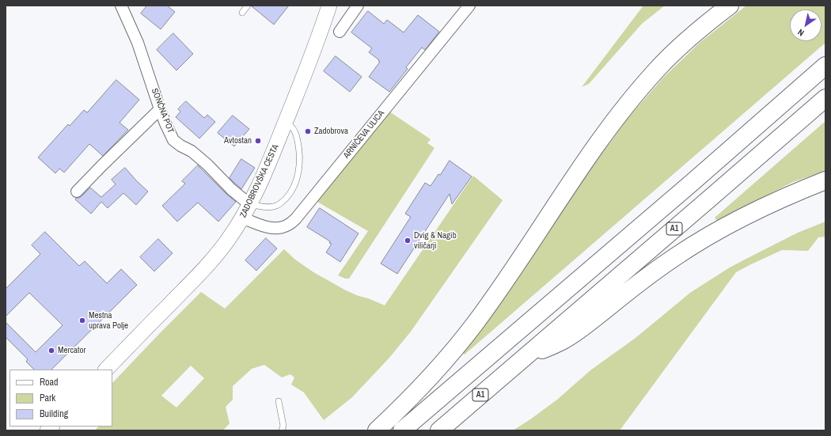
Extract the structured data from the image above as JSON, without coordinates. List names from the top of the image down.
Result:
{
  "streets": {
    "highway": ["A1"],
    "main road": ["ZADOBROVŠKA CESTA"],
    "street": ["SONČNA POT", "ARNIČEVA ULICA"]
  },
  "crossings": [
    ["SONČNA POT", "ZADOBROVŠKA CESTA"],
    ["ARNIČEVA ULICA", "ZADOBROVŠKA CESTA"]
  ],
  "places": [
    "Zadobrova",
    "Avtostan",
    "Dvig & Nagib viličarji",
    "Mestna uprava Polje",
    "Mercator"
  ],
  "legend": ["Road", "Park", "Building"],
  "north": "bottom left"
}
